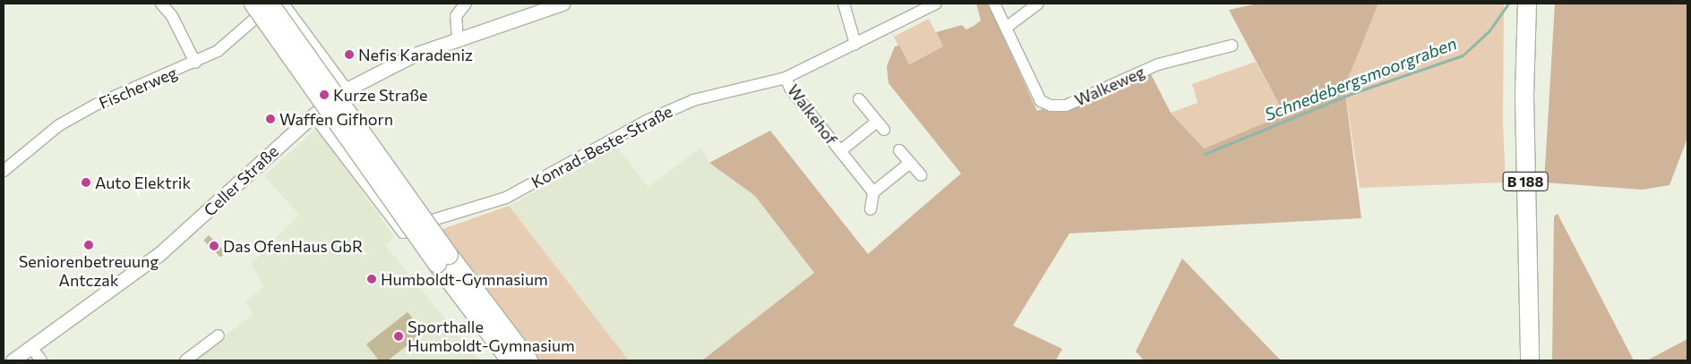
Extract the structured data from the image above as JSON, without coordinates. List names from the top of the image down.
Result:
{
  "streets": {
    "main road": ["B 188"],
    "street": [
      "Walkeweg",
      "Fischerweg",
      "Walkehof",
      "Konrad-Beste-Straße",
      "Celler Straße"
    ]
  },
  "crossings": [
    ["Walkehof", "Konrad-Beste-Straße"],
    ["Konrad-Beste-Straße", "Celler Straße"]
  ],
  "water": ["Schnedebergsmoorgraben"],
  "places": [
    "Nefis Karadeniz",
    "Kurze Straße",
    "Waffen Gifhorn",
    "Auto Elektrik",
    "Seniorenbetreuung Antczak",
    "Das OfenHaus GbR",
    "Humboldt-Gymnasium",
    "Sporthalle Humboldt-Gymnasium"
  ]
}
